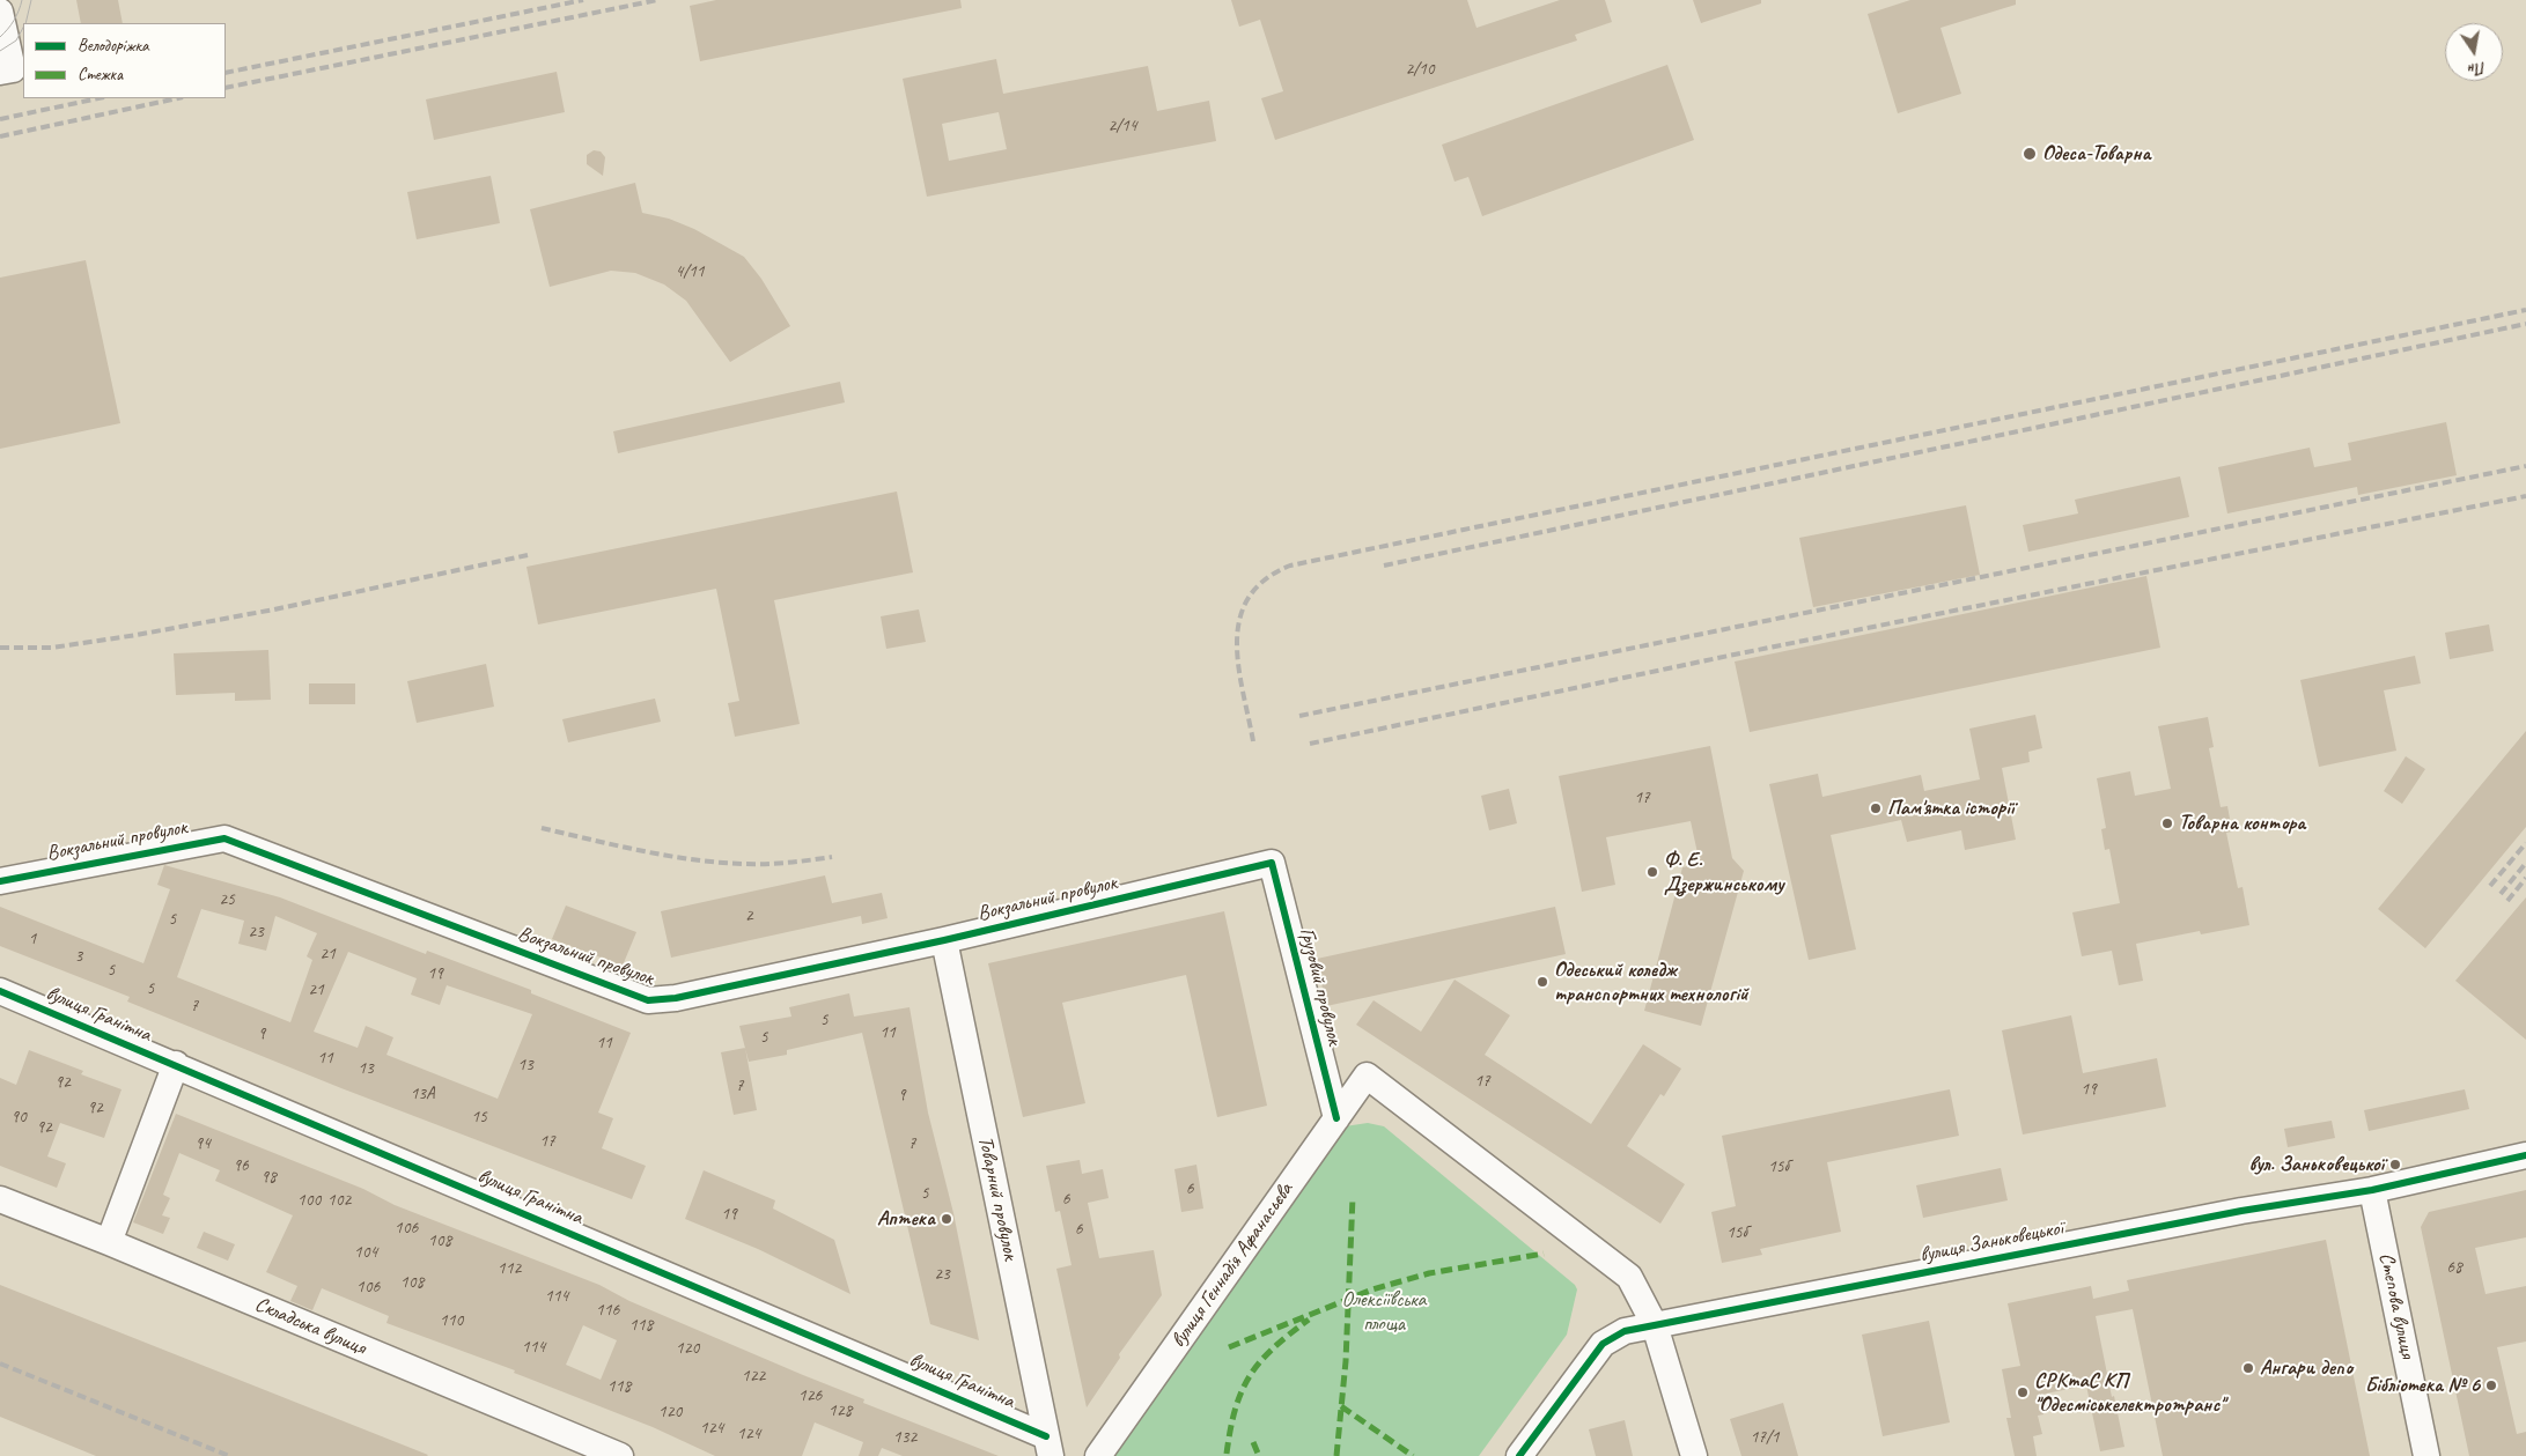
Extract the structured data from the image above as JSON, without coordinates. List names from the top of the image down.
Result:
{
  "streets": {
    "street": [
      "Вокзальний провулок",
      "Грузовий провулок",
      "вулиця Гранітна",
      "Товарний провулок",
      "вулиця Заньковецької",
      "вулиця Геннадія Афанасьєва",
      "Степова вулиця",
      "Складська вулиця"
    ]
  },
  "crossings": [
    ["Вокзальний провулок", "Грузовий провулок"],
    ["Вокзальний провулок", "Товарний провулок"],
    ["Грузовий провулок", "вулиця Геннадія Афанасьєва"],
    ["вулиця Гранітна", "Товарний провулок"],
    ["вулиця Заньковецької", "вулиця Геннадія Афанасьєва"],
    ["вулиця Заньковецької", "Степова вулиця"]
  ],
  "parks": ["Олексіївська площа"],
  "places": [
    "Одеса-Товарна",
    "Пам'ятка історії",
    "Товарна контора",
    "Ф. Е. Дзержинському",
    "Одеський коледж транспортних технологій",
    "вул. Заньковецької",
    "Аптека",
    "Ангари депо",
    "Бібліотека № 6",
    "СРКтаС КП \"Одесміськелектротранс\""
  ],
  "house_numbers": [
    "2/10",
    "2/14",
    "4/11",
    "17",
    "25",
    "2",
    "5",
    "23",
    "1",
    "21",
    "3",
    "5",
    "19",
    "5",
    "21",
    "7",
    "5",
    "11",
    "9",
    "5",
    "11",
    "11",
    "13",
    "13",
    "17",
    "92",
    "7",
    "19",
    "13А",
    "9",
    "92",
    "90",
    "15",
    "92",
    "17",
    "94",
    "7",
    "96",
    "15б",
    "98",
    "6",
    "5",
    "6",
    "100",
    "102",
    "19",
    "106",
    "6",
    "15б",
    "108",
    "104",
    "68",
    "112",
    "23",
    "108",
    "106",
    "114",
    "116",
    "110",
    "118",
    "114",
    "120",
    "122",
    "118",
    "126",
    "128",
    "120",
    "124",
    "124",
    "132",
    "17/1"
  ],
  "legend": ["Велодоріжка", "Стежка"],
  "north": "bottom"
}
